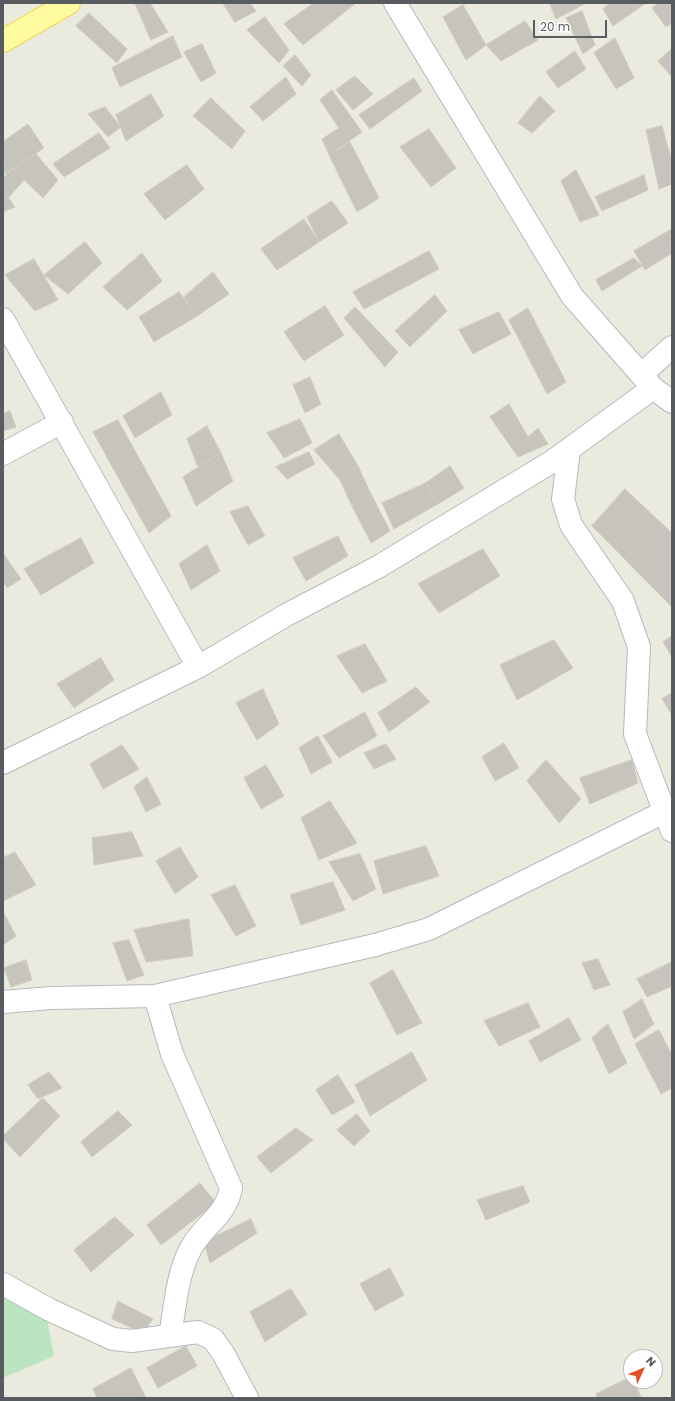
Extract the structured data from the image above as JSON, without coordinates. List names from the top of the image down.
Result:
{
  "scale_bar": "20 m",
  "north": "top right"
}
